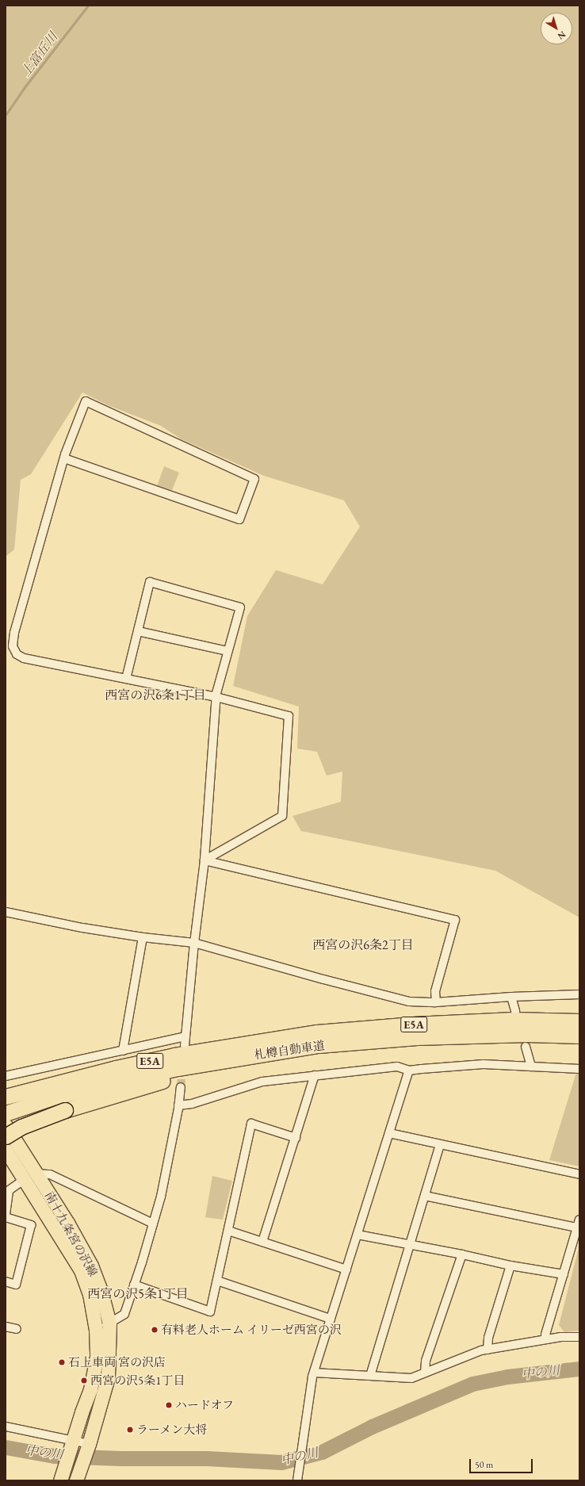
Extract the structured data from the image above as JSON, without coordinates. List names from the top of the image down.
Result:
{
  "streets": {
    "highway": ["E5A", "札樽自動車道"],
    "main road": ["南十九条宮の沢線"]
  },
  "districts": ["西宮の沢6条1丁目", "西宮の沢6条2丁目", "西宮の沢5条1丁目"],
  "water": ["上富丘川", "中の川"],
  "places": [
    "有料老人ホーム イリーゼ西宮の沢",
    "石上車両 宮の沢店",
    "西宮の沢5条1丁目",
    "ハードオフ",
    "ラーメン大将"
  ],
  "scale_bar": "50 m",
  "north": "bottom right"
}
